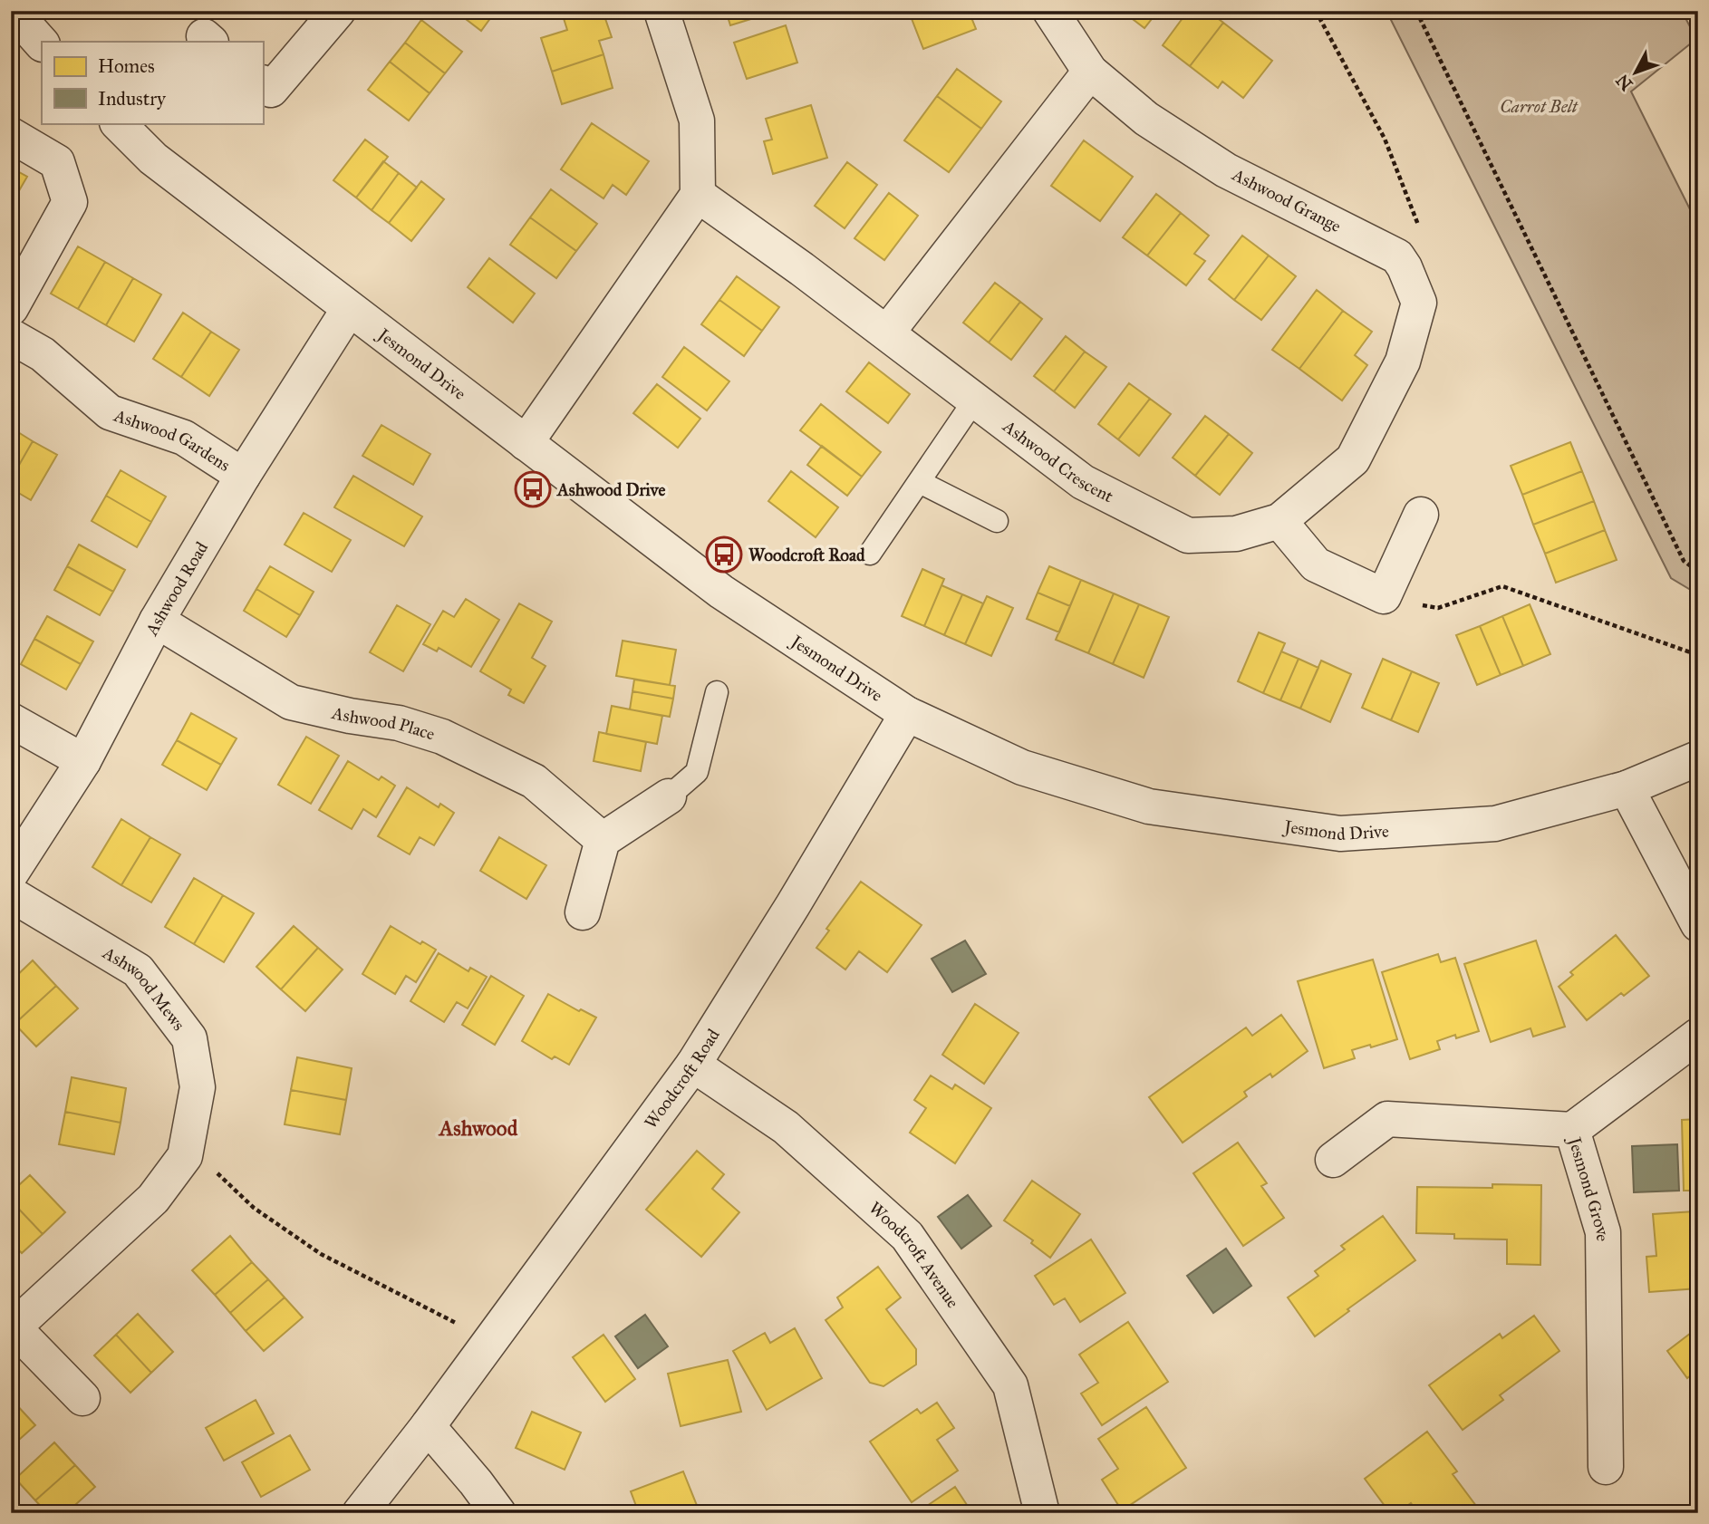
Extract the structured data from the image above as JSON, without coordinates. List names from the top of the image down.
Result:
{
  "streets": {
    "street": [
      "Ashwood Grange",
      "Jesmond Drive",
      "Ashwood Gardens",
      "Ashwood Crescent",
      "Ashwood Road",
      "Ashwood Place",
      "Ashwood Mews",
      "Woodcroft Road",
      "Jesmond Grove",
      "Woodcroft Avenue"
    ]
  },
  "crossings": [
    ["Ashwood Grange", "Ashwood Crescent"],
    ["Jesmond Drive", "Ashwood Road"],
    ["Jesmond Drive", "Woodcroft Road"],
    ["Ashwood Gardens", "Ashwood Road"],
    ["Ashwood Road", "Ashwood Place"],
    ["Woodcroft Road", "Woodcroft Avenue"]
  ],
  "districts": ["Ashwood"],
  "parks": ["Carrot Belt"],
  "places": {
    "bus stop": ["Ashwood Drive", "Woodcroft Road"]
  },
  "legend": ["Homes", "Industry"],
  "north": "bottom left"
}
